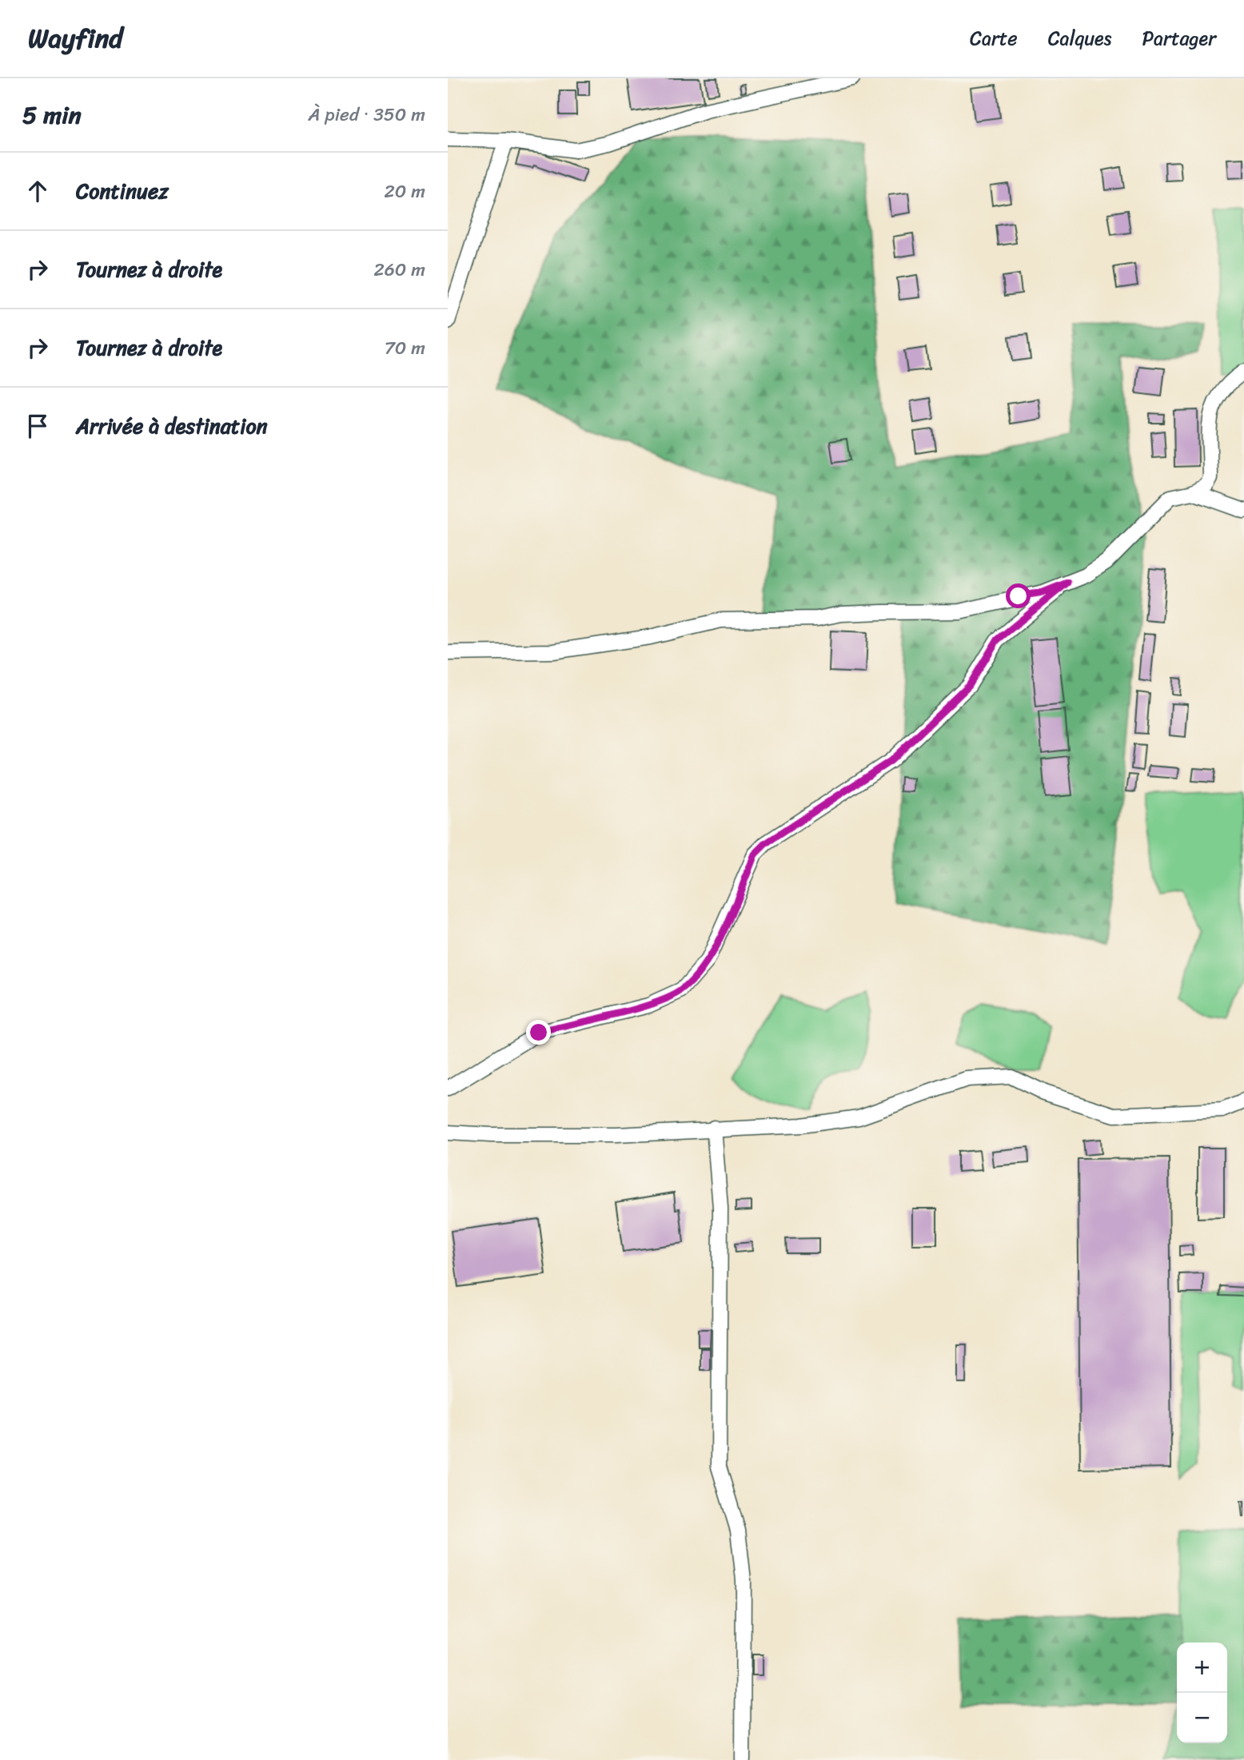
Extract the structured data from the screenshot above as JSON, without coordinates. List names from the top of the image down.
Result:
{
  "page": {
    "header": "Wayfind",
    "nav": ["Carte", "Calques", "Partager"],
    "heading": ["5 min", "À pied · 350 m"],
    "list": [
      ["Continuez", "20 m"],
      ["Tournez à droite", "260 m"],
      ["Tournez à droite", "70 m"],
      "Arrivée à destination"
    ],
    "map_buttons": ["+", "−"]
  }
}
